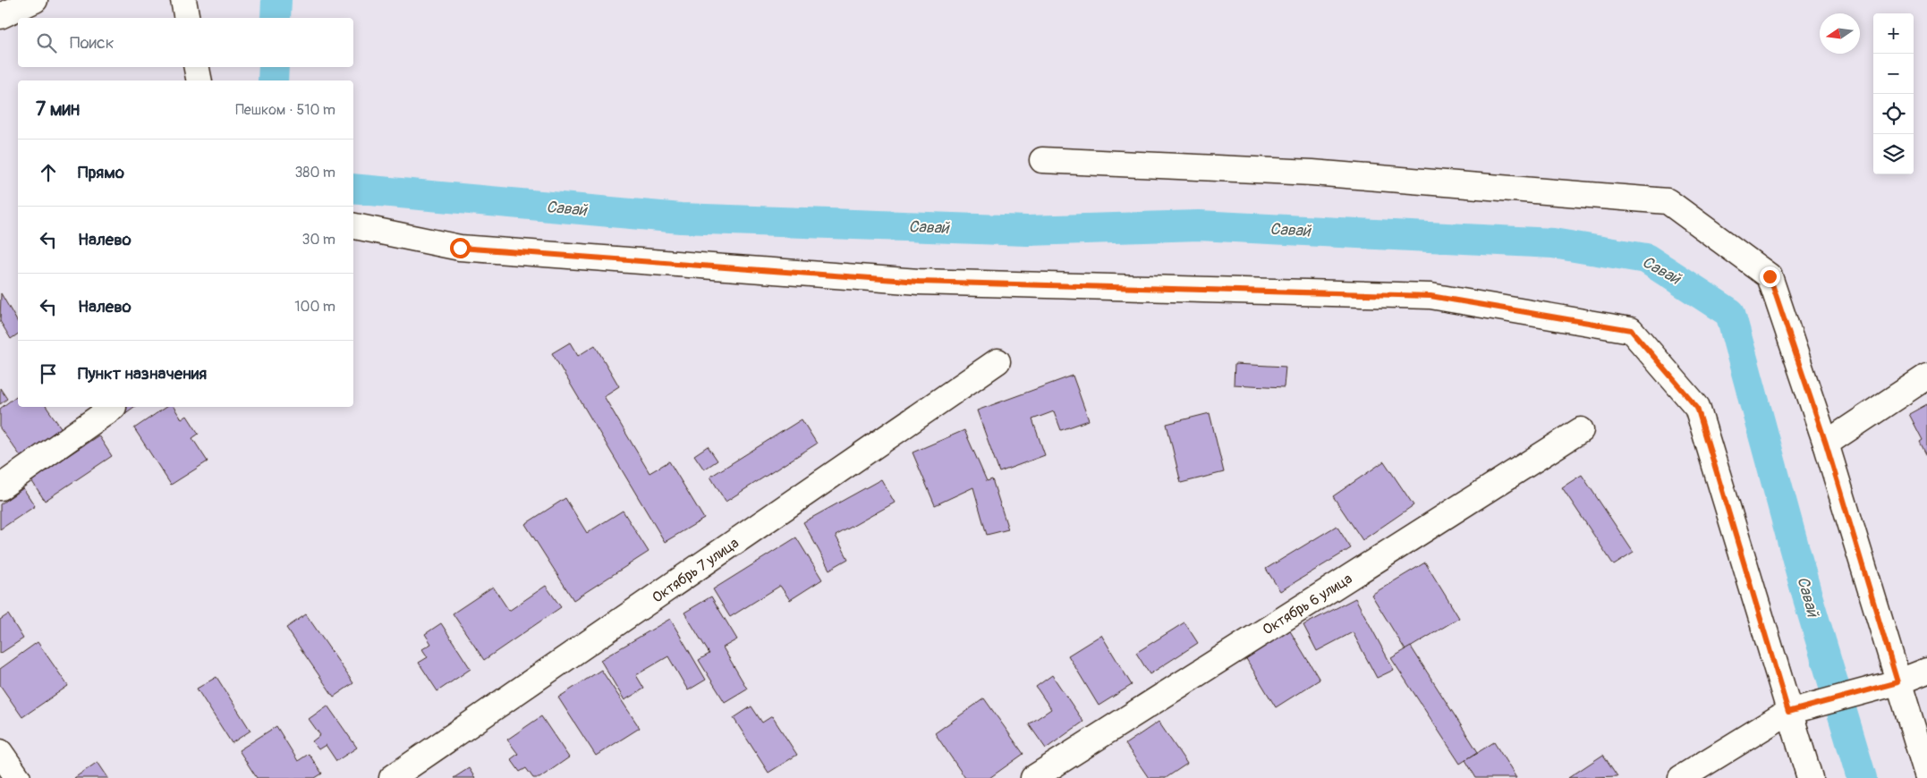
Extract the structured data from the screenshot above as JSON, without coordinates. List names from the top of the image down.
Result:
{
  "streets": {
    "street": ["Октябрь 7 улица", "Октябрь 6 улица"]
  },
  "water": ["Савай"],
  "north": "left",
  "page": {
    "map_buttons": ["+", "−"],
    "search": "Поиск",
    "heading": ["7 мин", "Пешком · 510 m"],
    "list": [
      ["Прямо", "380 m"],
      ["Налево", "30 m"],
      ["Налево", "100 m"],
      "Пункт назначения"
    ]
  }
}
